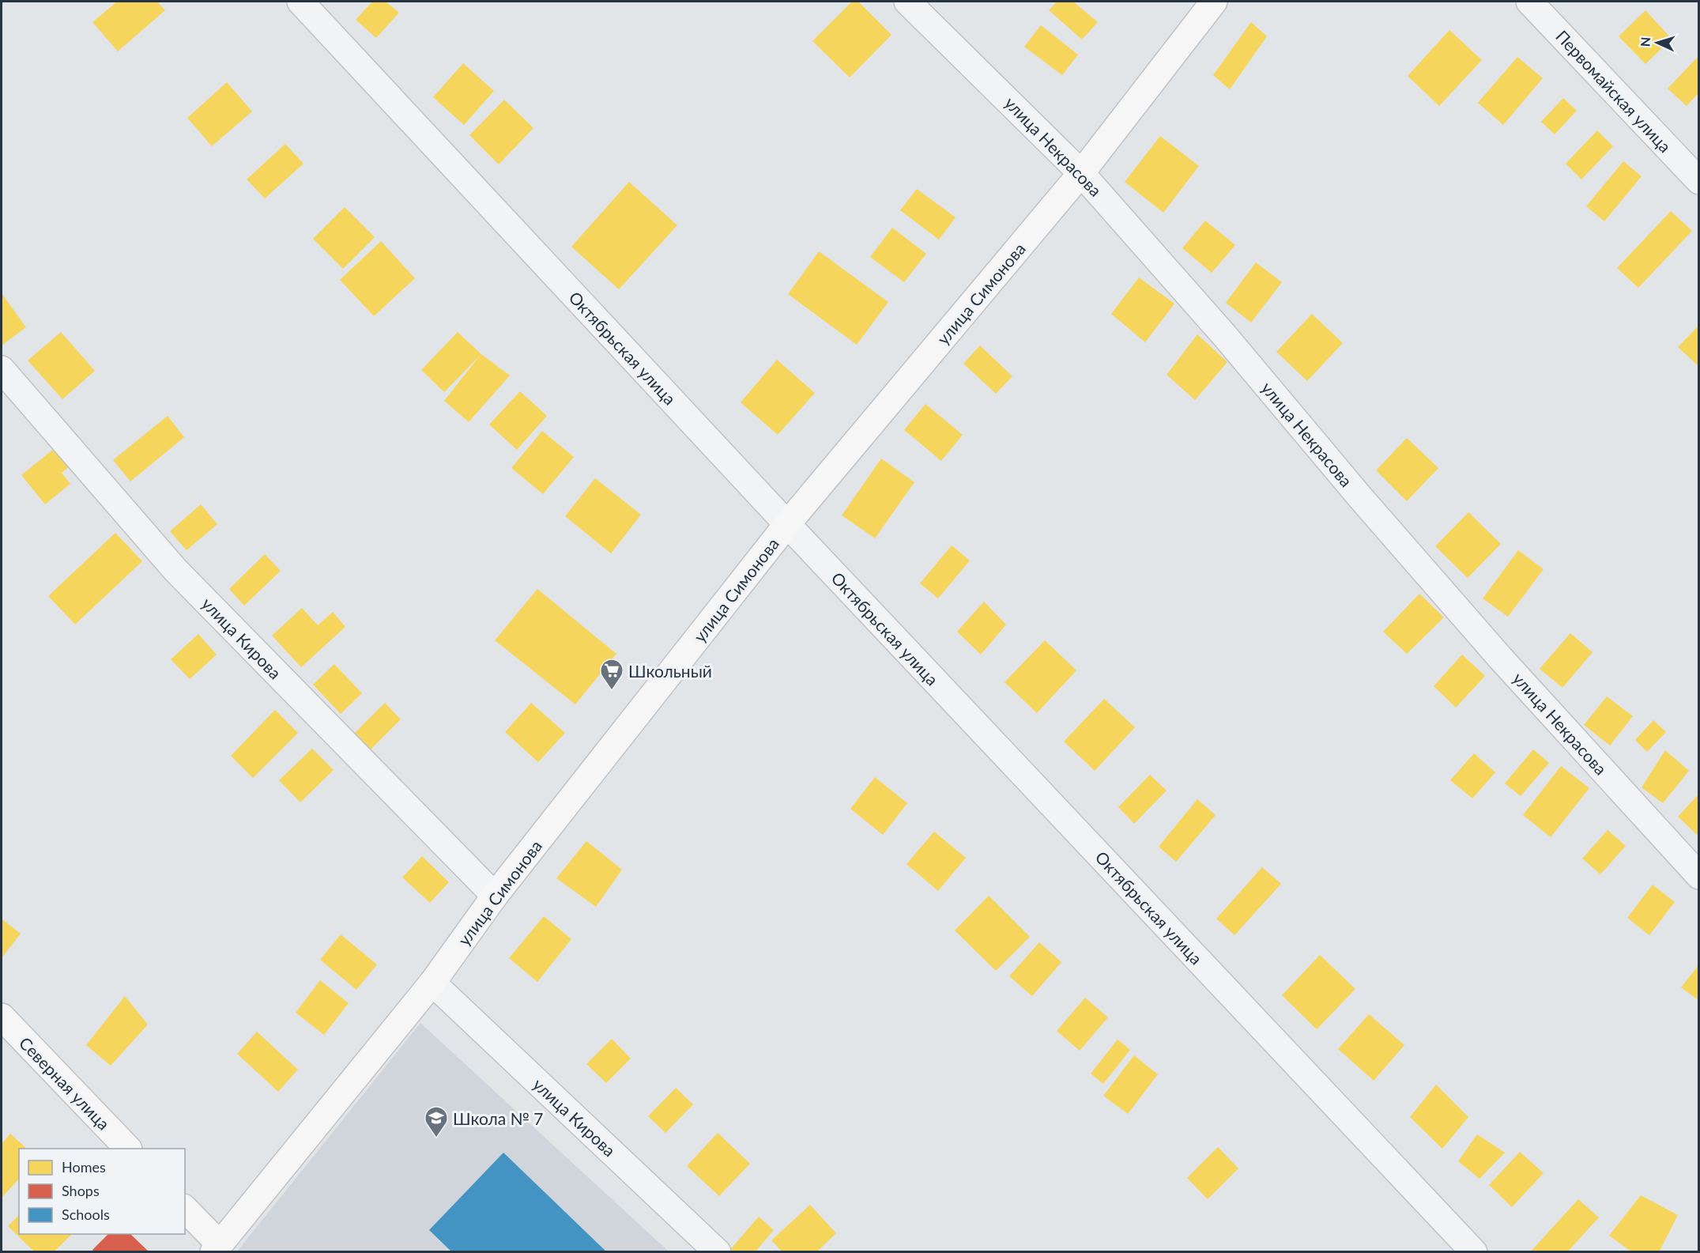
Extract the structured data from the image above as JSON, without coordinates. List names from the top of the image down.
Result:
{
  "streets": {
    "street": [
      "Первомайская улица",
      "улица Некрасова",
      "улица Симонова",
      "Октябрьская улица",
      "улица Кирова",
      "Северная улица"
    ]
  },
  "crossings": [
    ["улица Некрасова", "улица Симонова"],
    ["улица Симонова", "Октябрьская улица"],
    ["улица Симонова", "улица Кирова"]
  ],
  "places": {
    "supermarket": ["Школьный"],
    "school or university": ["Школа № 7"]
  },
  "legend": ["Homes", "Shops", "Schools"],
  "north": "left"
}
